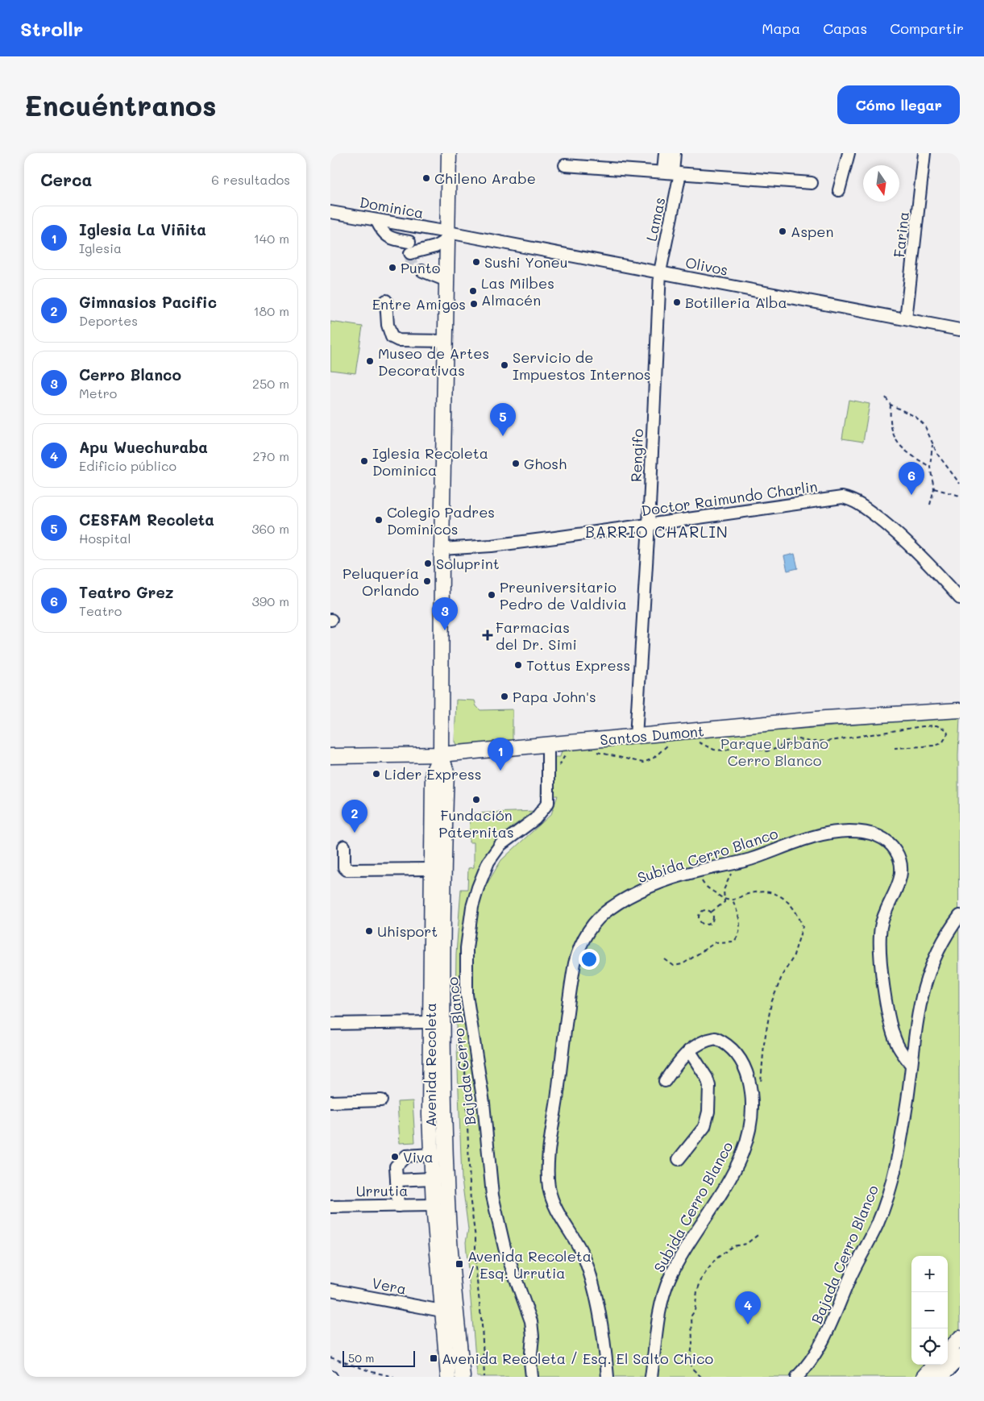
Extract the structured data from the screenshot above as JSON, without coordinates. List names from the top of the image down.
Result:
{
  "streets": {
    "main road": ["Santos Dumont", "Avenida Recoleta"],
    "street": [
      "Dominica",
      "Lamas",
      "Farina",
      "Olivos",
      "Rengifo",
      "Doctor Raimundo Charlin",
      "Subida Cerro Blanco",
      "Bajada Cerro Blanco",
      "Urrutia",
      "Vera"
    ]
  },
  "crossings": [
    ["Dominica", "Olivos"],
    ["Dominica", "Avenida Recoleta"],
    ["Lamas", "Olivos"],
    ["Lamas", "Rengifo"],
    ["Farina", "Olivos"],
    ["Olivos", "Rengifo"],
    ["Olivos", "Avenida Recoleta"],
    ["Rengifo", "Doctor Raimundo Charlin"],
    ["Rengifo", "Santos Dumont"],
    ["Doctor Raimundo Charlin", "Avenida Recoleta"],
    ["Santos Dumont", "Bajada Cerro Blanco"],
    ["Santos Dumont", "Avenida Recoleta"],
    ["Subida Cerro Blanco", "Bajada Cerro Blanco"],
    ["Avenida Recoleta", "Urrutia"],
    ["Avenida Recoleta", "Vera"]
  ],
  "districts": ["BARRIO CHARLIN"],
  "parks": ["Parque Urbano Cerro Blanco"],
  "places": {
    "other": [
      "Chileno Arabe",
      "Aspen",
      "Sushi Yoneu",
      "Punto",
      "Las Milbes Almacén",
      "Botilleria Alba",
      "Entre Amigos",
      "Museo de Artes Decorativas",
      "Servicio de Impuestos Internos",
      "Iglesia Recoleta Dominica",
      "Ghosh",
      "Colegio Padres Dominicos",
      "Soluprint",
      "Peluquería Orlando",
      "Preuniversitario Pedro de Valdivia",
      "Tottus Express",
      "Papa John's",
      "Lider Express",
      "Fundación Paternitas",
      "Uhisport",
      "Viva"
    ],
    "health": ["Farmacias del Dr. Simi"],
    "transit": ["Avenida Recoleta / Esq. Urrutia", "Avenida Recoleta / Esq. El Salto Chico"]
  },
  "scale_bar": "50 m",
  "north": "bottom",
  "page": {
    "header": "Strollr",
    "nav": ["Mapa", "Capas", "Compartir"],
    "buttons": "Cómo llegar",
    "title": "Encuéntranos",
    "heading": ["Cerca", "6 resultados"],
    "list": [
      {
        "mark": "1",
        "name": "Iglesia La Viñita",
        "note": "Iglesia",
        "value": "140 m"
      },
      {
        "mark": "2",
        "name": "Gimnasios Pacific",
        "note": "Deportes",
        "value": "180 m"
      },
      {
        "mark": "3",
        "name": "Cerro Blanco",
        "note": "Metro",
        "value": "250 m"
      },
      {
        "mark": "4",
        "name": "Apu Wuechuraba",
        "note": "Edificio público",
        "value": "270 m"
      },
      {
        "mark": "5",
        "name": "CESFAM Recoleta",
        "note": "Hospital",
        "value": "360 m"
      },
      {
        "mark": "6",
        "name": "Teatro Grez",
        "note": "Teatro",
        "value": "390 m"
      }
    ],
    "pins": [
      "5",
      "6",
      "3",
      "1",
      "2",
      "4"
    ],
    "map_buttons": ["+", "−"],
    "scale": "50 m"
  }
}
